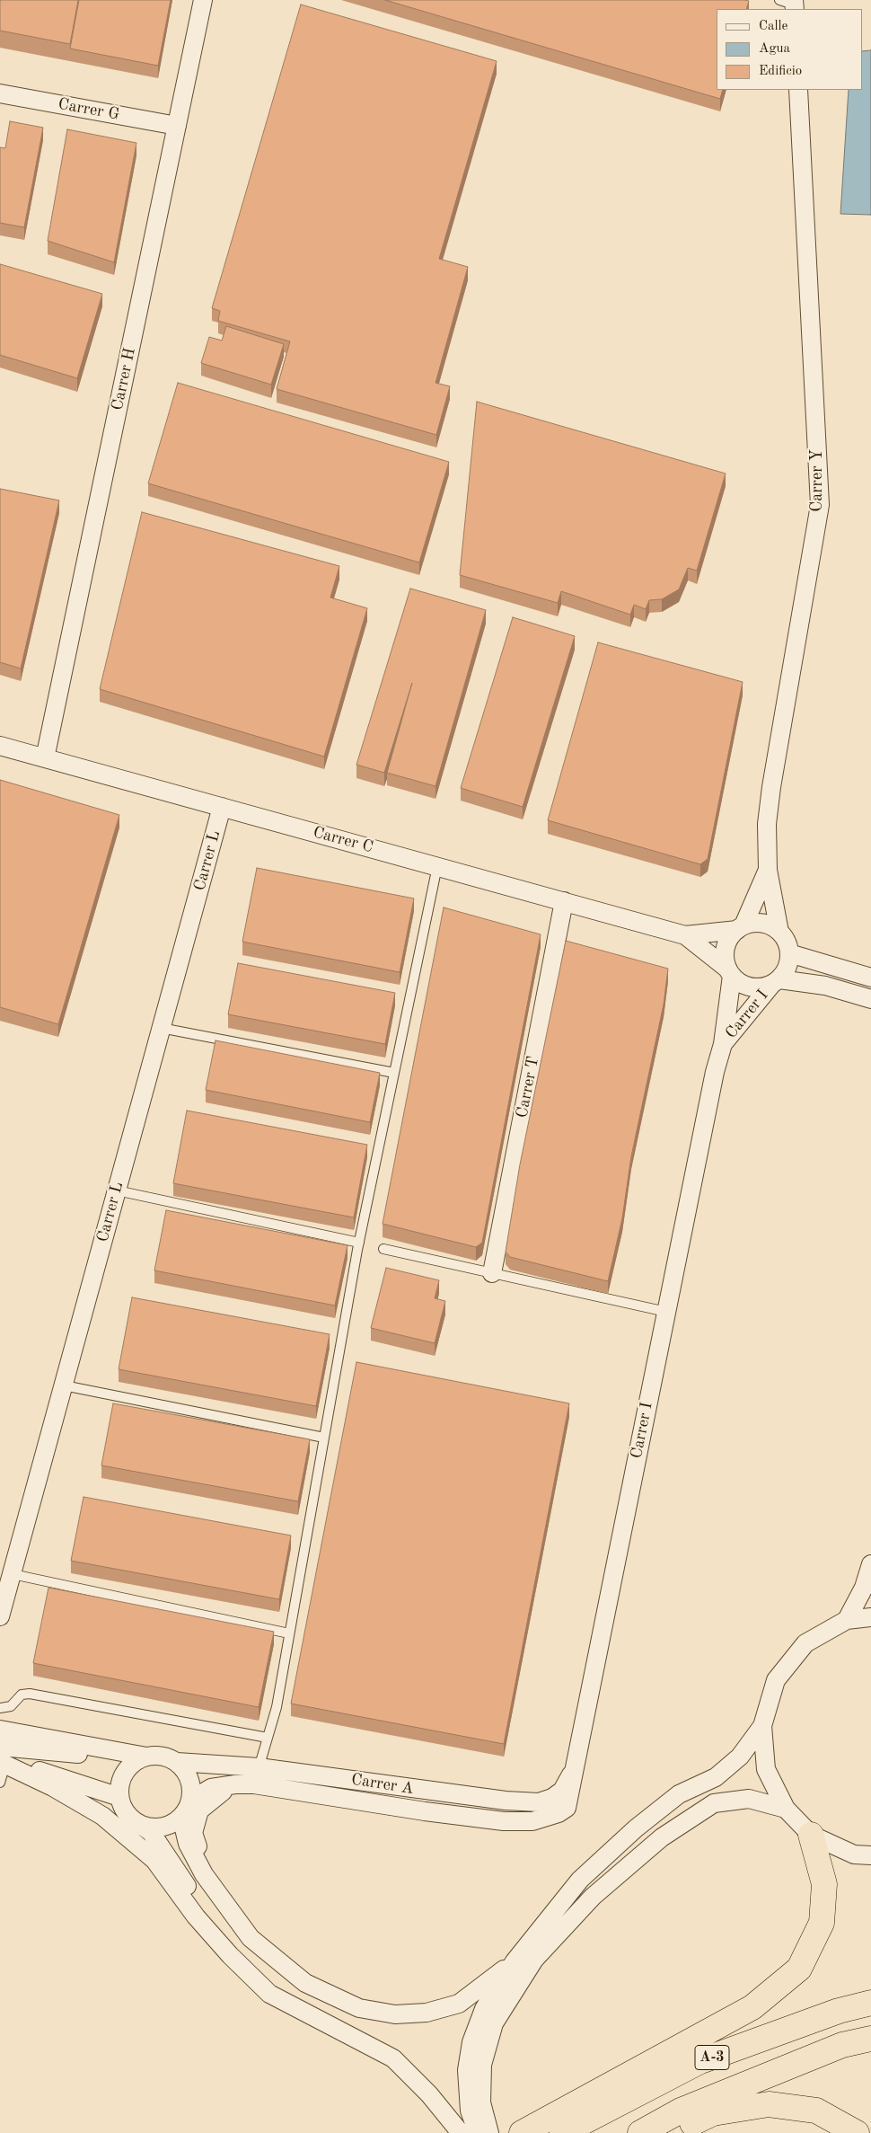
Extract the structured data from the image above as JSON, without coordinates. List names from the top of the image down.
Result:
{
  "streets": {
    "highway": ["A-3"],
    "street": [
      "Carrer G",
      "Carrer H",
      "Carrer Y",
      "Carrer C",
      "Carrer L",
      "Carrer I",
      "Carrer T",
      "Carrer A"
    ]
  },
  "crossings": [
    ["Carrer G", "Carrer H"],
    ["Carrer H", "Carrer C"],
    ["Carrer Y", "Carrer C"],
    ["Carrer Y", "Carrer I"],
    ["Carrer C", "Carrer L"],
    ["Carrer C", "Carrer I"],
    ["Carrer C", "Carrer T"],
    ["Carrer I", "Carrer A"]
  ],
  "legend": ["Calle", "Agua", "Edificio"]
}
